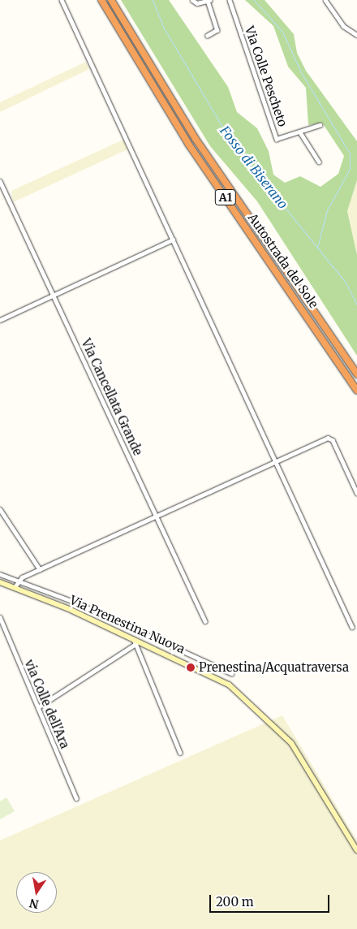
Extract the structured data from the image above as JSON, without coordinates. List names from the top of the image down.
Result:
{
  "streets": {
    "highway": ["A1", "Autostrada del Sole"],
    "main road": ["Via Prenestina Nuova"],
    "street": ["Via Colle Pescheto", "Via Cancellata Grande", "via Colle dell'Ara"]
  },
  "water": ["Fosso di Biserano"],
  "places": ["Prenestina/Acquatraversa"],
  "scale_bar": "200 m",
  "north": "bottom"
}
